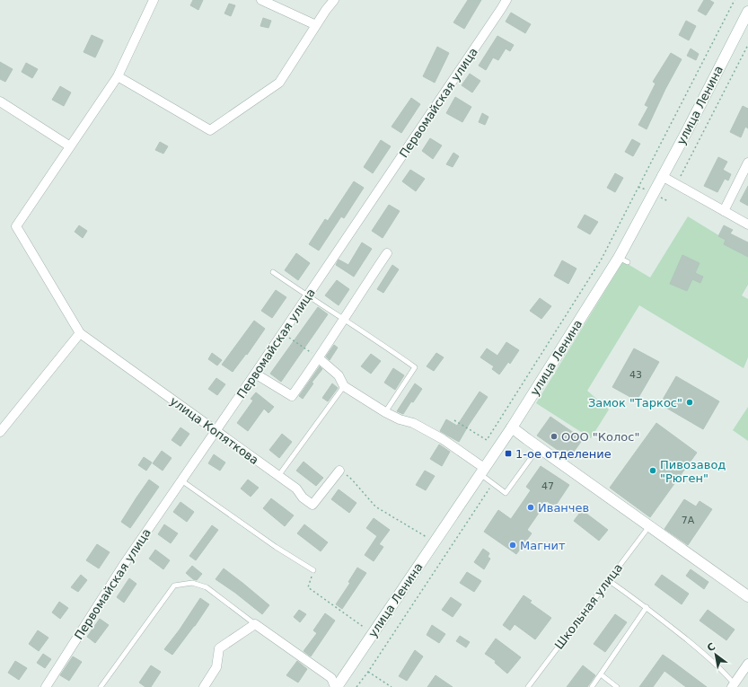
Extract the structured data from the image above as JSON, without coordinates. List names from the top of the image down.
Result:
{
  "streets": {
    "main road": ["улица Ленина"],
    "street": ["Первомайская улица", "улица Копяткова"],
    "lane": ["Школьная улица"]
  },
  "crossings": [
    ["Первомайская улица", "улица Копяткова"]
  ],
  "places": {
    "other": [
      "Замок \"Таркос\"",
      "ООО \"Колос\"",
      "Пивозавод \"Рюген\"",
      "Иванчев",
      "Магнит"
    ],
    "transit": ["1-ое отделение"]
  },
  "house_numbers": ["43", "47", "7А"],
  "north": "top left"
}
